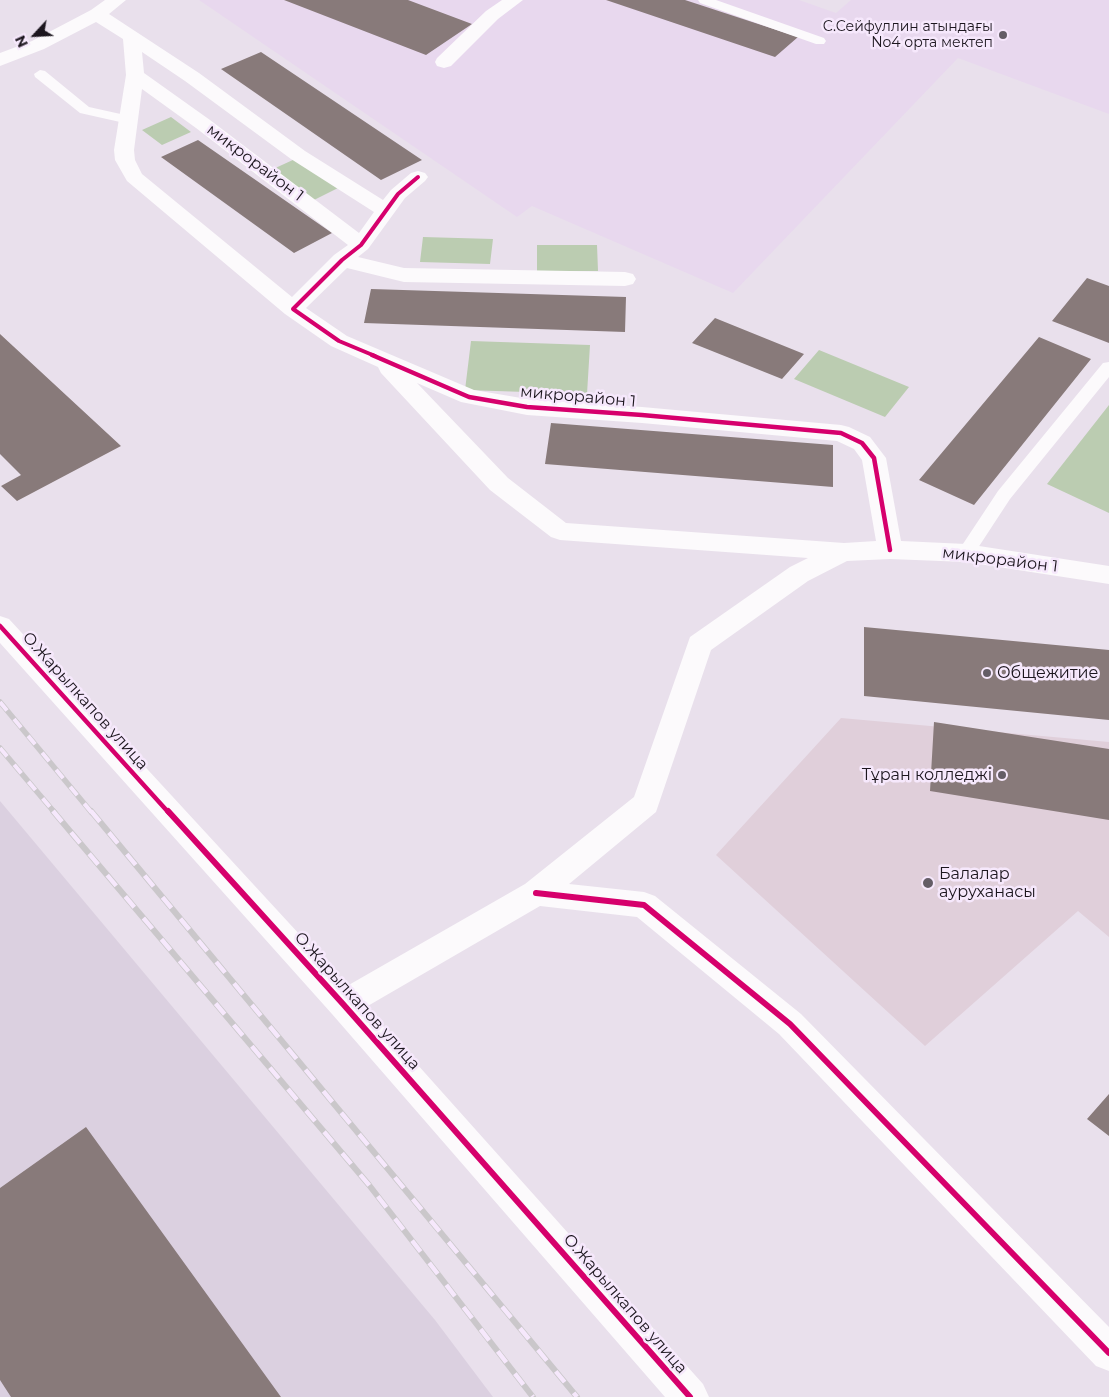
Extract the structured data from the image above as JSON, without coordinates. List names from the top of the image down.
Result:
{
  "streets": {
    "street": ["микрорайон 1", "О.Жарылкапов улица"]
  },
  "places": [
    "С.Сейфуллин атындағы No4 орта мектеп",
    "Общежитие",
    "Тұран колледжі",
    "Балалар ауруханасы"
  ],
  "north": "bottom left"
}
